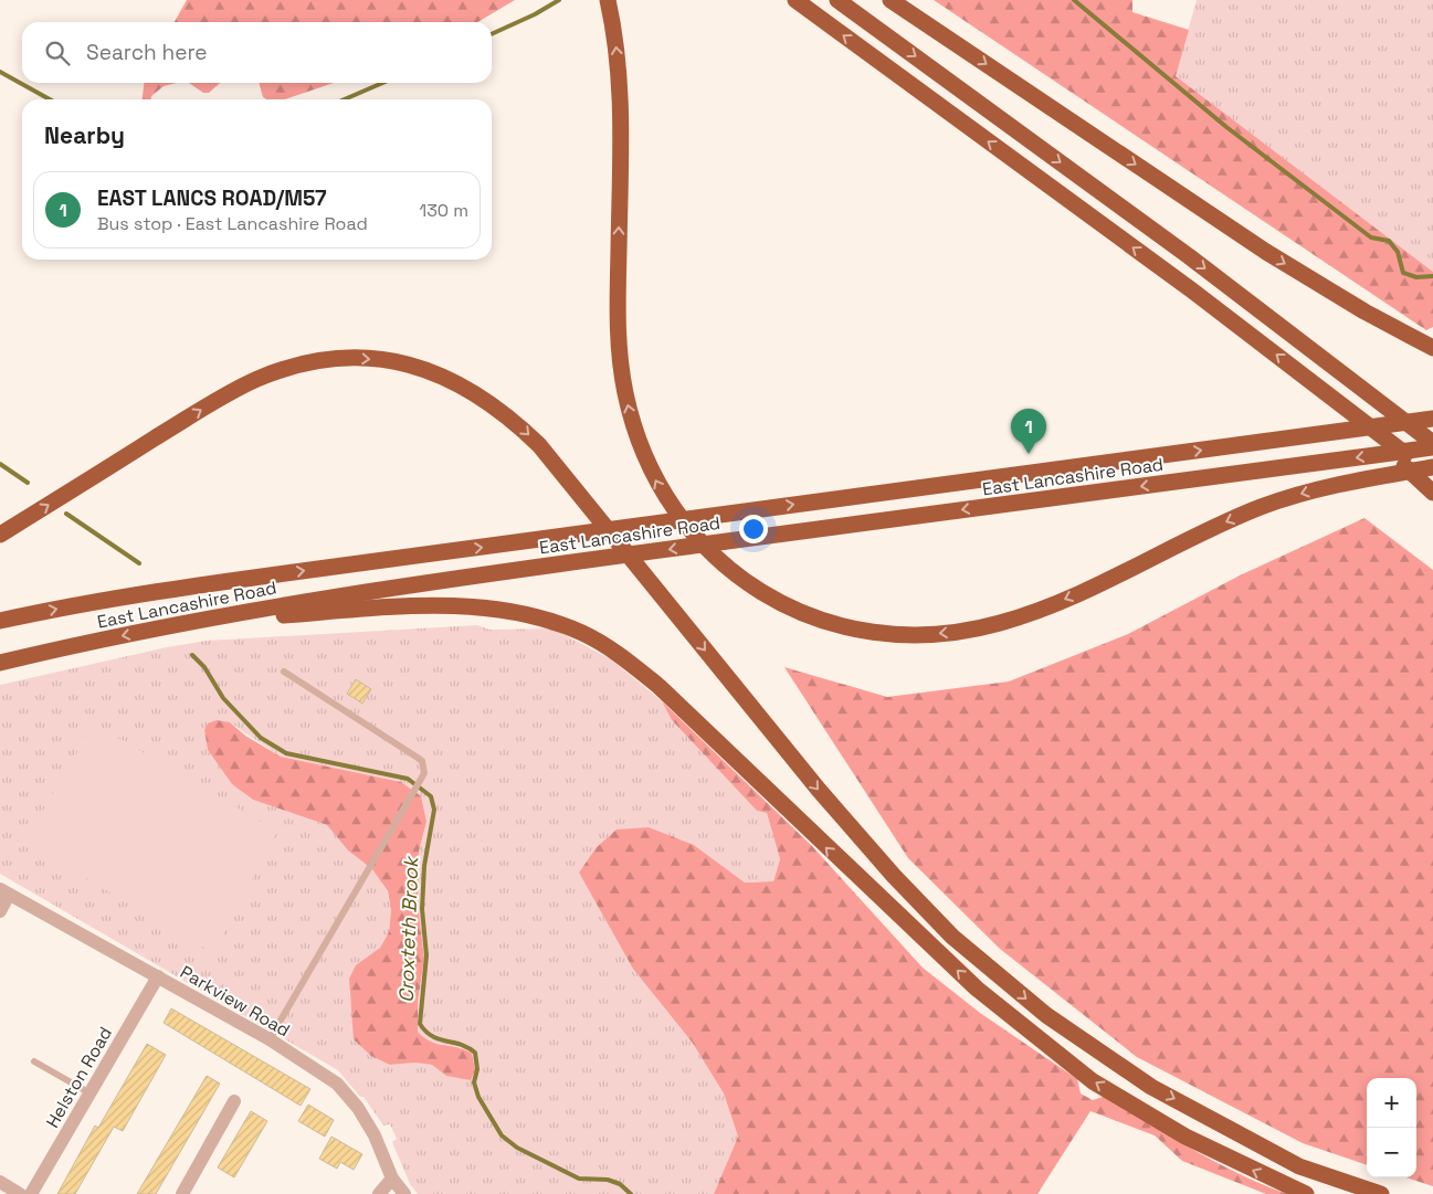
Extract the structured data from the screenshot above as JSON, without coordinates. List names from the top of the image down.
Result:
{
  "streets": {
    "highway": ["East Lancashire Road"],
    "street": ["Parkview Road", "Helston Road"]
  },
  "crossings": [
    ["Parkview Road", "Helston Road"]
  ],
  "water": ["Croxteth Brook"],
  "page": {
    "search": "Search here",
    "heading": "Nearby",
    "list": [
      {
        "mark": "1",
        "name": "EAST LANCS ROAD/M57",
        "note": "Bus stop · East Lancashire Road",
        "value": "130 m"
      }
    ],
    "pins": "1",
    "map_buttons": ["+", "−"]
  }
}
